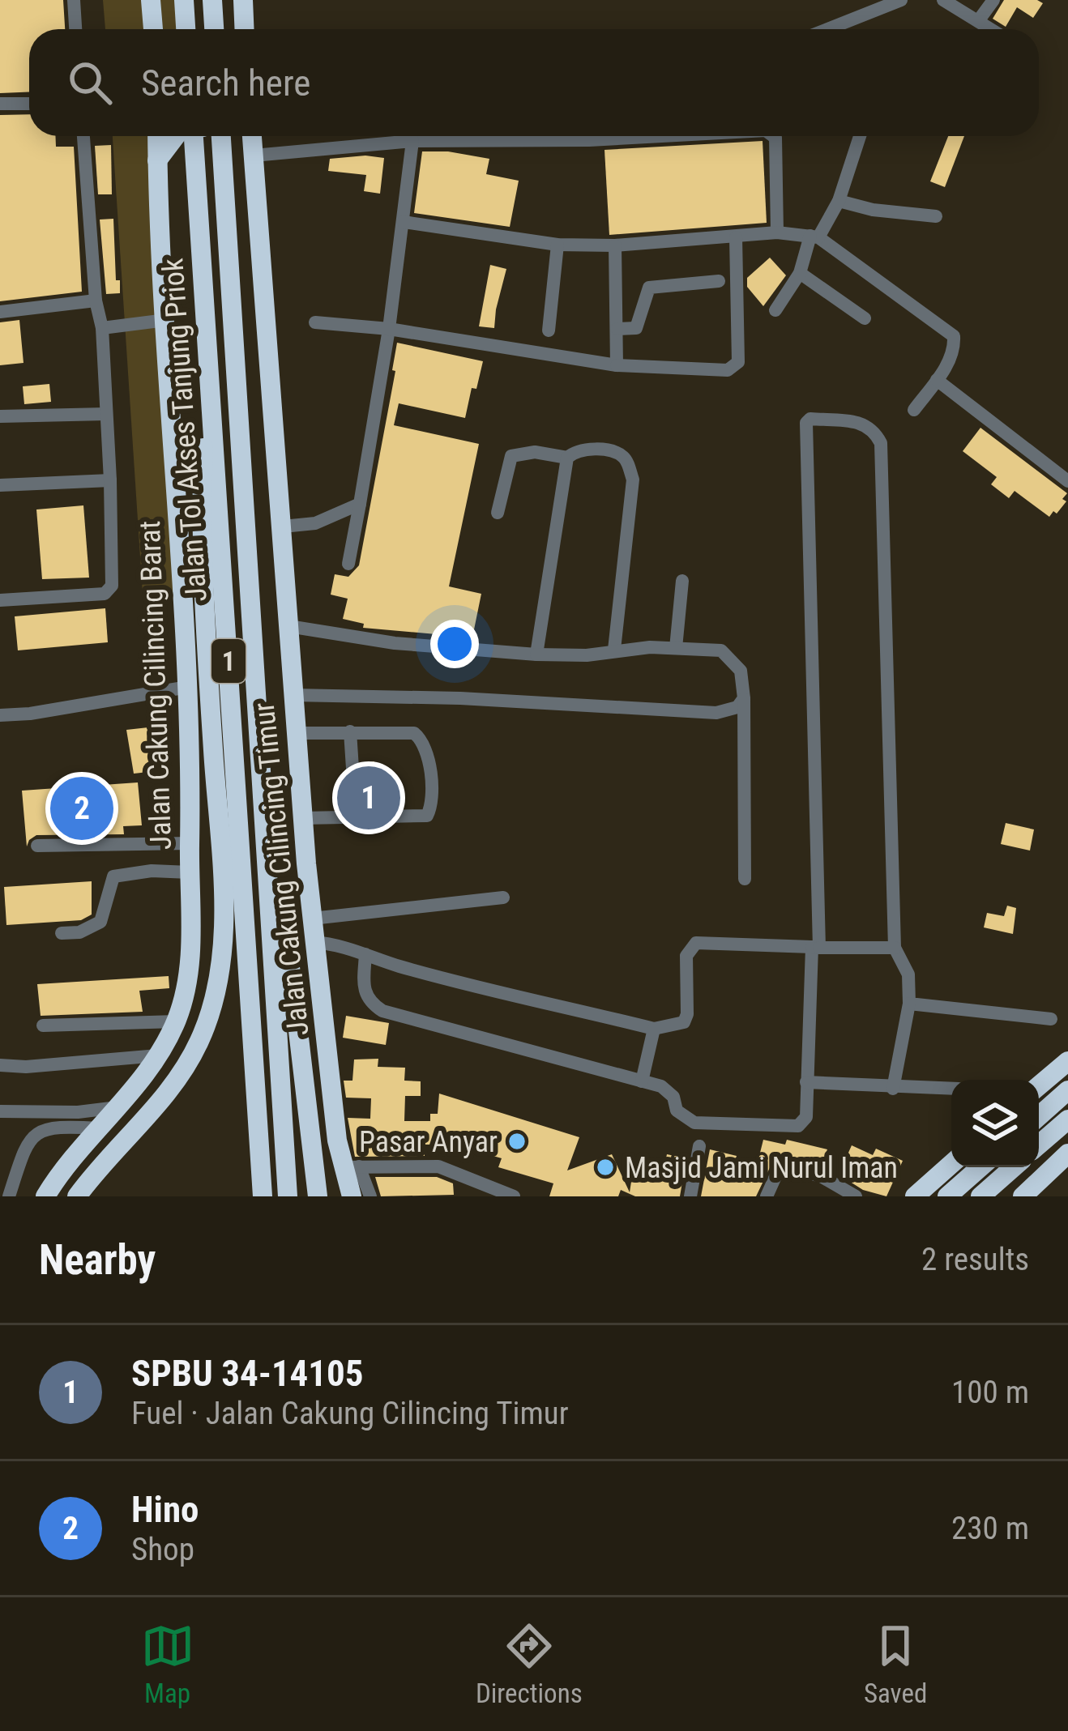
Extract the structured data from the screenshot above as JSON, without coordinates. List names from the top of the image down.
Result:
{
  "streets": {
    "highway": [
      "Jalan Tol Akses Tanjung Priok",
      "1",
      "Jalan Cakung Cilincing Barat",
      "Jalan Cakung Cilincing Timur"
    ]
  },
  "places": ["Pasar Anyar", "Masjid Jami Nurul Iman"],
  "page": {
    "search": "Search here",
    "pins": ["1", "2"],
    "heading": ["Nearby", "2 results"],
    "list": [
      {
        "mark": "1",
        "name": "SPBU 34-14105",
        "note": "Fuel · Jalan Cakung Cilincing Timur",
        "value": "100 m"
      },
      {
        "mark": "2",
        "name": "Hino",
        "note": "Shop",
        "value": "230 m"
      }
    ],
    "nav": ["Map", "Directions", "Saved"]
  }
}
